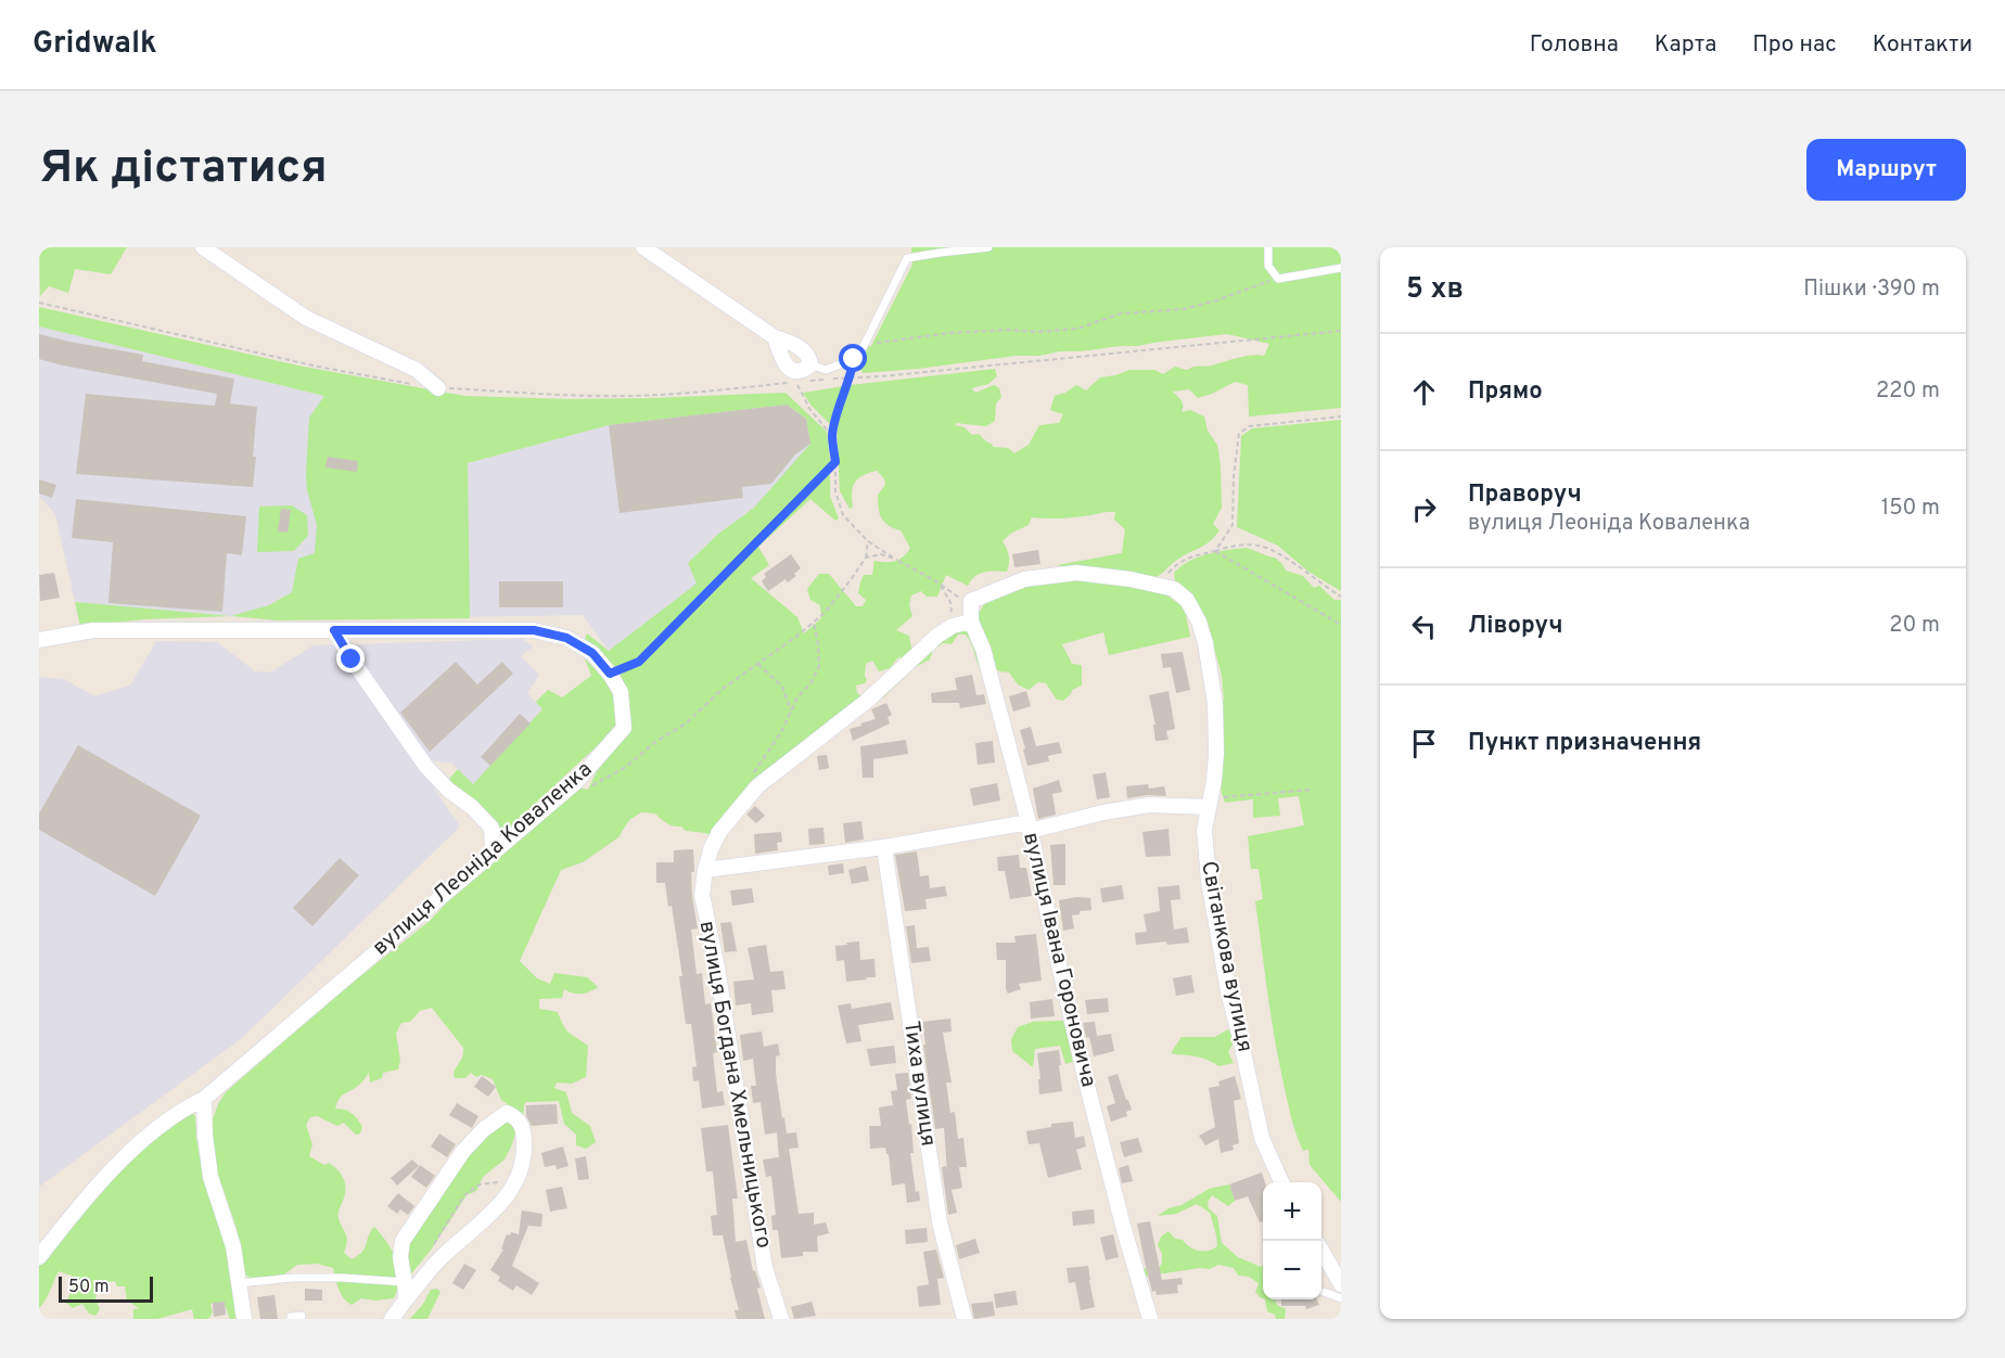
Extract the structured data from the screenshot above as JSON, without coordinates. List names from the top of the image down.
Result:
{
  "streets": {
    "street": [
      "вулиця Леоніда Коваленка",
      "Світанкова вулиця",
      "вулиця Івана Гороновича",
      "Тиха вулиця",
      "вулиця Богдана Хмельницького"
    ]
  },
  "crossings": [
    ["Світанкова вулиця", "вулиця Івана Гороновича"]
  ],
  "scale_bar": "50 m",
  "page": {
    "header": "Gridwalk",
    "nav": [
      "Головна",
      "Карта",
      "Про нас",
      "Контакти"
    ],
    "buttons": "Маршрут",
    "title": "Як дістатися",
    "heading": ["5 хв", "Пішки · 390 m"],
    "list": [
      ["Прямо", "220 m"],
      ["Праворуч", "вулиця Леоніда Коваленка", "150 m"],
      ["Ліворуч", "20 m"],
      "Пункт призначення"
    ],
    "map_buttons": ["+", "−"],
    "scale": "50 m"
  }
}
